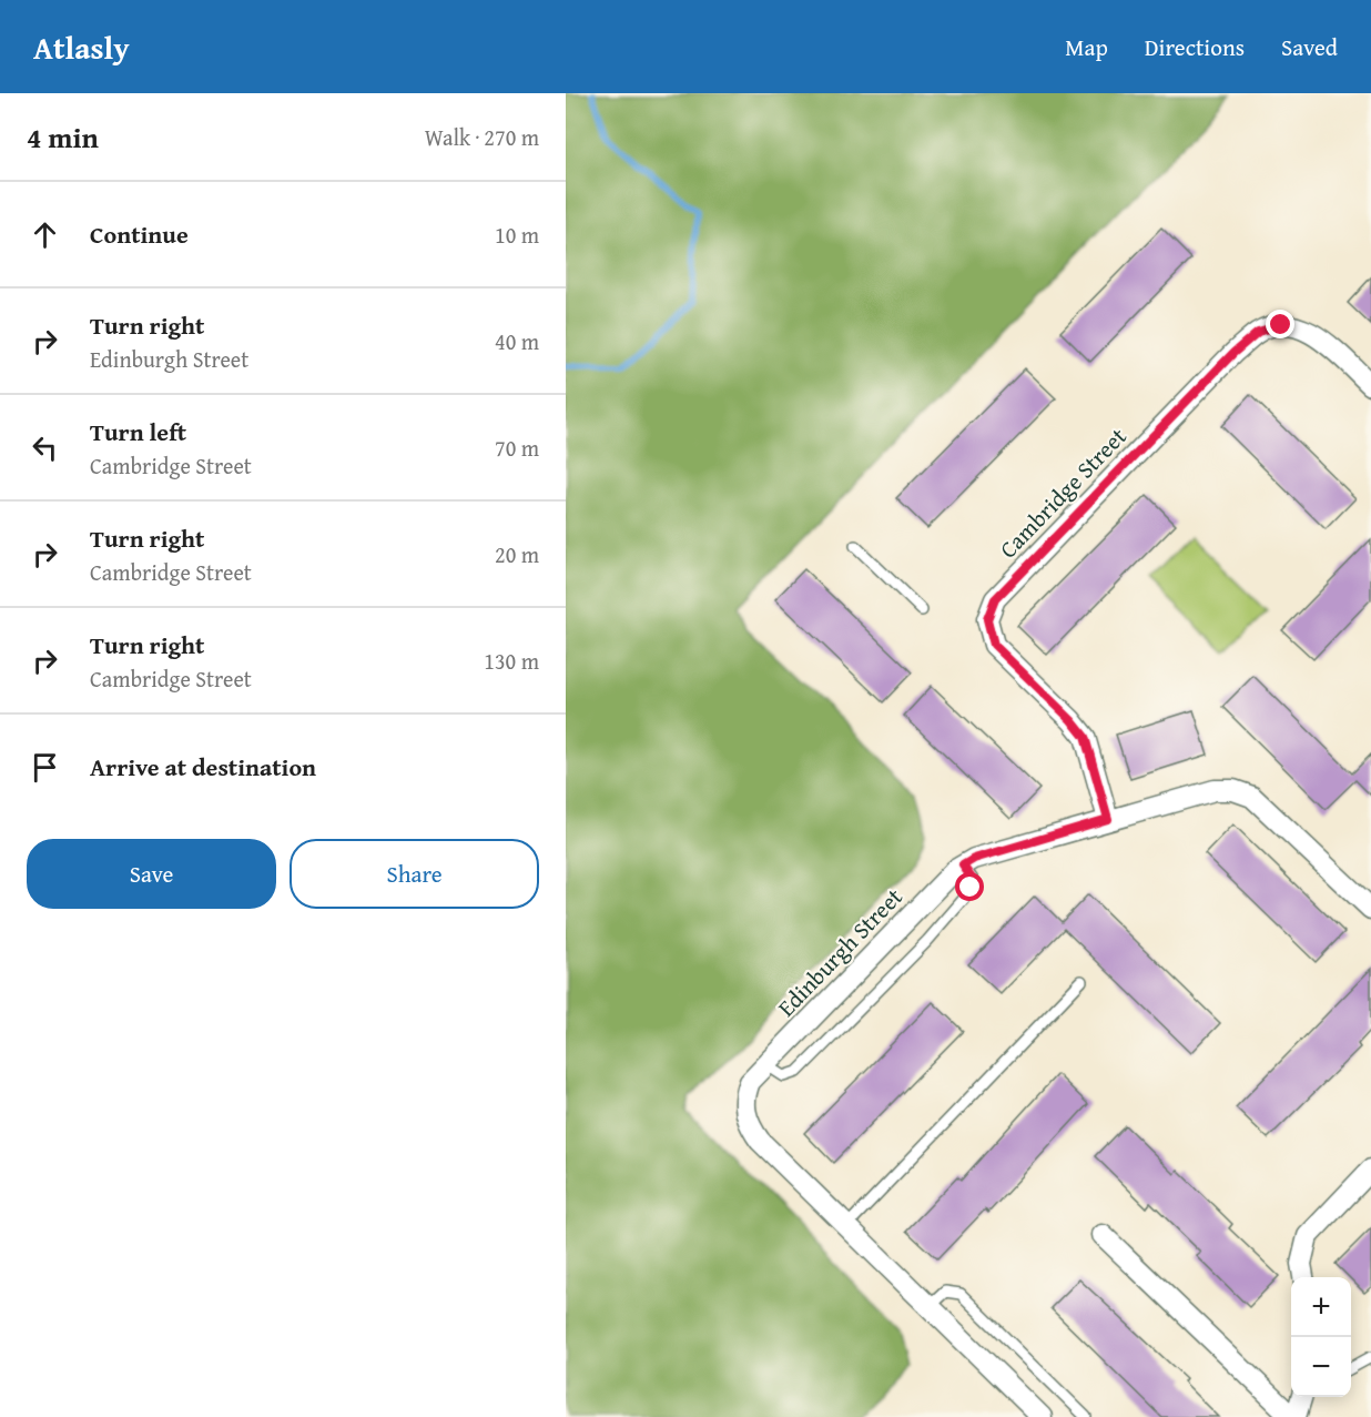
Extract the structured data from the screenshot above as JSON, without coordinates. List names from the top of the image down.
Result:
{
  "streets": {
    "street": ["Cambridge Street", "Edinburgh Street"]
  },
  "crossings": [
    ["Cambridge Street", "Edinburgh Street"]
  ],
  "page": {
    "header": "Atlasly",
    "nav": ["Map", "Directions", "Saved"],
    "heading": ["4 min", "Walk · 270 m"],
    "list": [
      ["Continue", "10 m"],
      ["Turn right", "Edinburgh Street", "40 m"],
      ["Turn left", "Cambridge Street", "70 m"],
      ["Turn right", "Cambridge Street", "20 m"],
      ["Turn right", "Cambridge Street", "130 m"],
      "Arrive at destination"
    ],
    "buttons": ["Save", "Share"],
    "map_buttons": ["+", "−"]
  }
}
